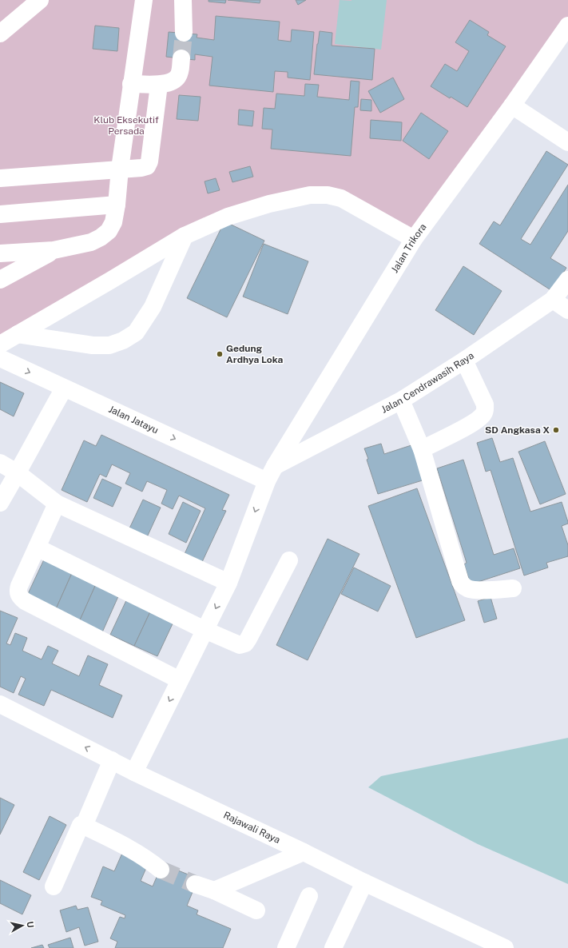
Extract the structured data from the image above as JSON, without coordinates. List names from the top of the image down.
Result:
{
  "streets": {
    "street": [
      "Jalan Trikora",
      "Jalan Cendrawasih Raya",
      "Jalan Jatayu",
      "Rajawali Raya"
    ]
  },
  "crossings": [
    ["Jalan Trikora", "Jalan Cendrawasih Raya"],
    ["Jalan Trikora", "Jalan Jatayu"],
    ["Jalan Trikora", "Rajawali Raya"],
    ["Jalan Cendrawasih Raya", "Jalan Jatayu"]
  ],
  "parks": ["Klub Eksekutif Persada"],
  "places": ["Gedung Ardhya Loka", "SD Angkasa X"],
  "north": "right"
}
